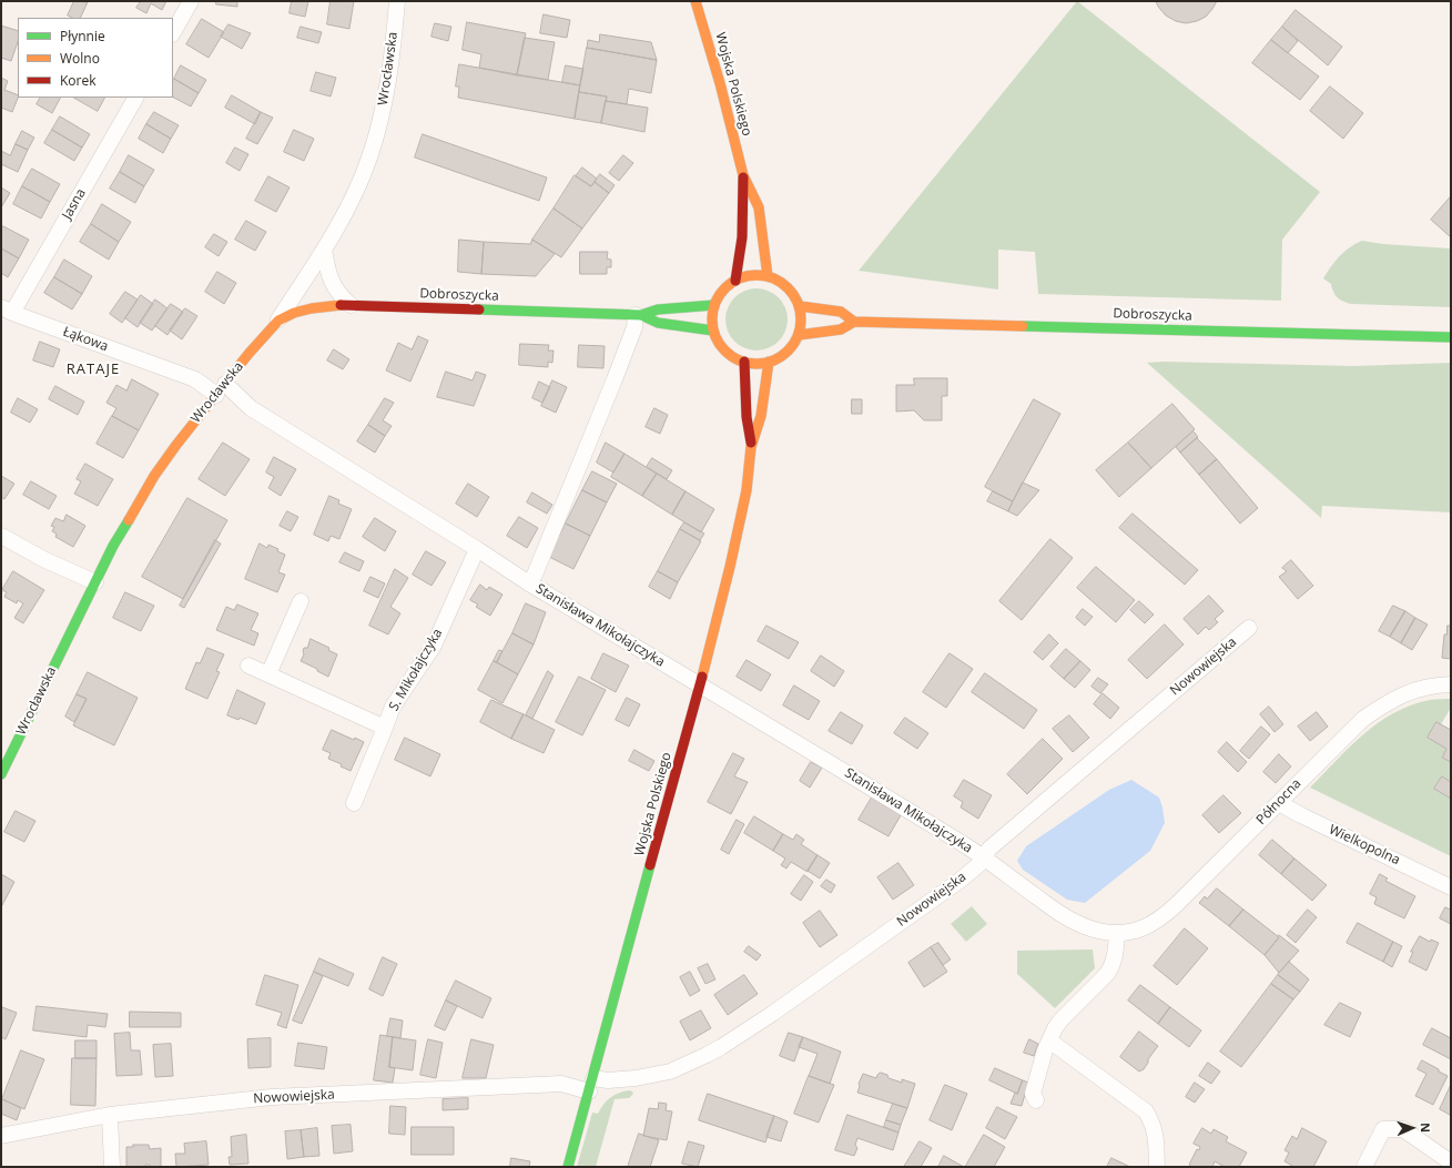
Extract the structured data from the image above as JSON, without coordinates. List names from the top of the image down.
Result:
{
  "streets": {
    "main road": ["Wrocławska", "Wojska Polskiego", "Dobroszycka"],
    "street": [
      "Jasna",
      "Łąkowa",
      "Stanisława Mikołajczyka",
      "Nowowiejska",
      "S. Mikołajczyka",
      "Północna",
      "Wielkopolna"
    ]
  },
  "crossings": [
    ["Wrocławska", "Dobroszycka"],
    ["Wrocławska", "Łąkowa"],
    ["Wrocławska", "Stanisława Mikołajczyka"],
    ["Wojska Polskiego", "Dobroszycka"],
    ["Wojska Polskiego", "Stanisława Mikołajczyka"],
    ["Wojska Polskiego", "Nowowiejska"],
    ["Jasna", "Łąkowa"],
    ["Łąkowa", "Stanisława Mikołajczyka"],
    ["Stanisława Mikołajczyka", "Nowowiejska"],
    ["Stanisława Mikołajczyka", "S. Mikołajczyka"],
    ["Stanisława Mikołajczyka", "Północna"],
    ["Nowowiejska", "Północna"],
    ["Północna", "Wielkopolna"]
  ],
  "districts": ["RATAJE"],
  "legend": ["Płynnie", "Wolno", "Korek"],
  "north": "right"
}
